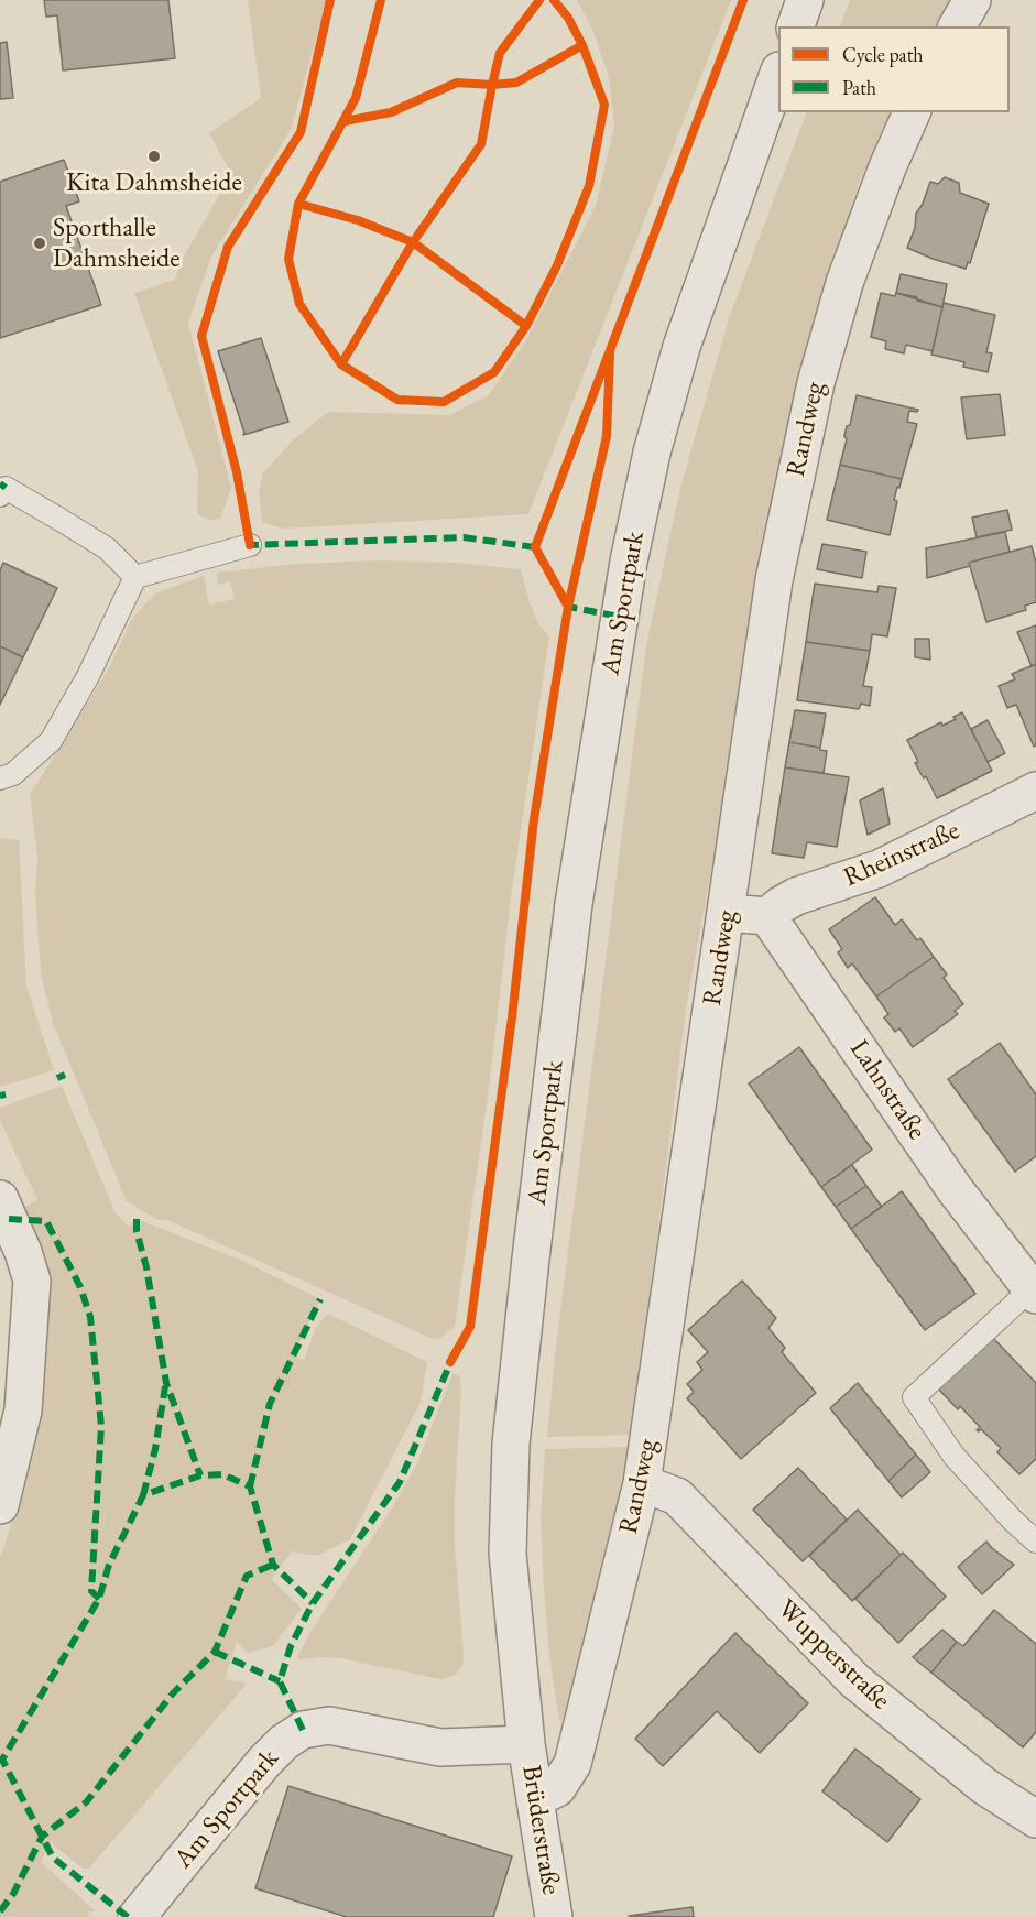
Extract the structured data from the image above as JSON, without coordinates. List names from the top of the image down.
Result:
{
  "streets": {
    "street": [
      "Randweg",
      "Am Sportpark",
      "Rheinstraße",
      "Lahnstraße",
      "Wupperstraße",
      "Brüderstraße"
    ]
  },
  "crossings": [
    ["Randweg", "Wupperstraße"],
    ["Randweg", "Brüderstraße"],
    ["Am Sportpark", "Brüderstraße"],
    ["Rheinstraße", "Lahnstraße"]
  ],
  "places": ["Kita Dahmsheide", "Sporthalle Dahmsheide"],
  "legend": ["Cycle path", "Path"]
}
